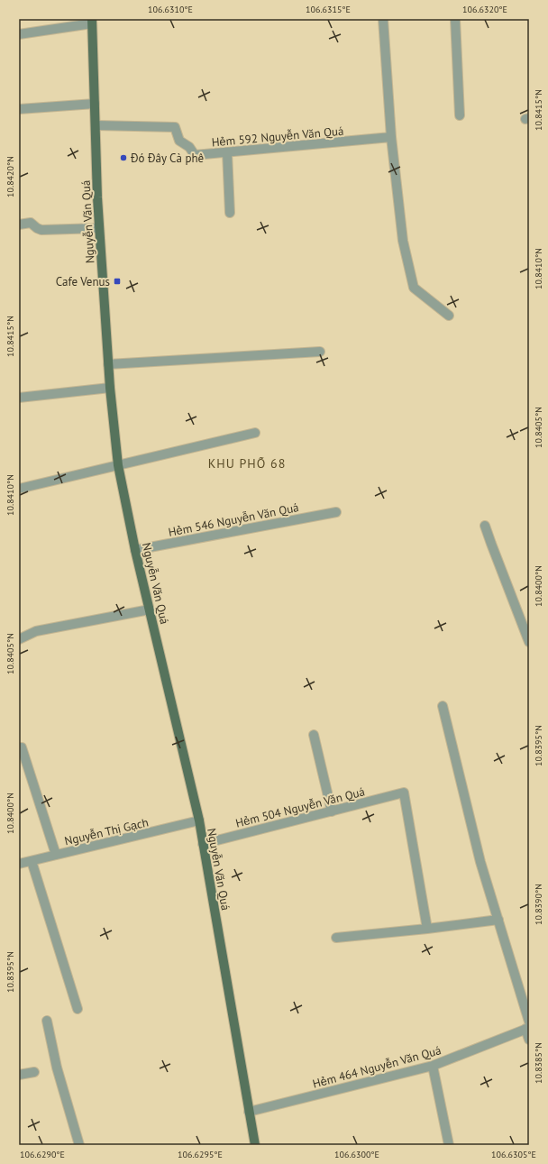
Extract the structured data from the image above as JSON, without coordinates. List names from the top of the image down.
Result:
{
  "streets": {
    "main road": ["Nguyễn Văn Quá"],
    "street": [
      "Hẻm 592 Nguyễn Văn Quá",
      "Hẻm 546 Nguyễn Văn Quá",
      "Hẻm 504 Nguyễn Văn Quá",
      "Nguyễn Thị Gạch",
      "Hẻm 464 Nguyễn Văn Quá"
    ]
  },
  "crossings": [
    ["Hẻm 592 Nguyễn Văn Quá", "Nguyễn Văn Quá"],
    ["Nguyễn Văn Quá", "Hẻm 546 Nguyễn Văn Quá"],
    ["Nguyễn Văn Quá", "Hẻm 504 Nguyễn Văn Quá"],
    ["Nguyễn Văn Quá", "Nguyễn Thị Gạch"],
    ["Nguyễn Văn Quá", "Hẻm 464 Nguyễn Văn Quá"]
  ],
  "districts": ["KHU PHỐ 68"],
  "places": {
    "other": ["Đó Đây Cà phê"],
    "transit": ["Cafe Venus"]
  },
  "coordinates": [
    "106.6310°E",
    "106.6315°E",
    "106.6320°E",
    "10.8415°N",
    "10.8420°N",
    "10.8410°N",
    "10.8405°N",
    "10.8400°N",
    "10.8395°N",
    "10.8390°N",
    "10.8385°N",
    "106.6290°E",
    "106.6295°E",
    "106.6300°E",
    "106.6305°E"
  ]
}
